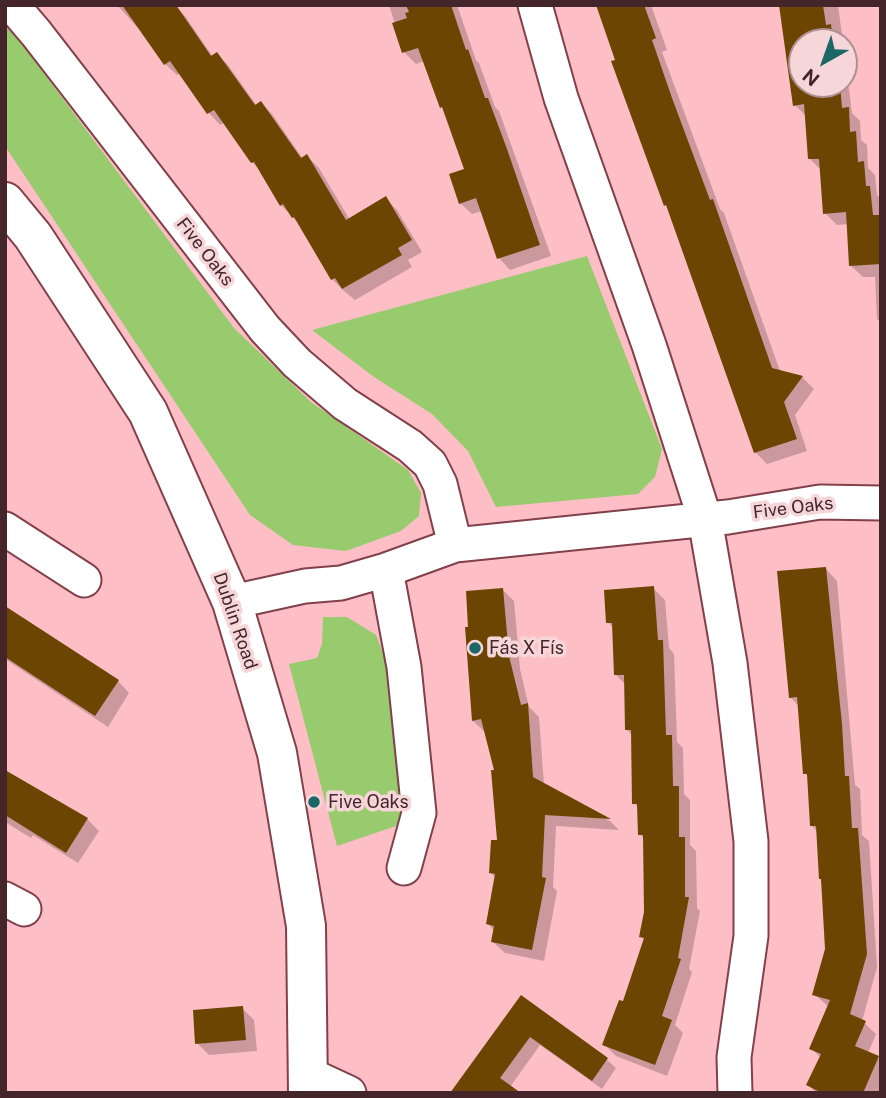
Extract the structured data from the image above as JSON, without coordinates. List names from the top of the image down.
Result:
{
  "streets": {
    "main road": ["Dublin Road"],
    "street": ["Five Oaks"]
  },
  "crossings": [
    ["Five Oaks", "Dublin Road"]
  ],
  "places": ["Fás X Fís", "Five Oaks"],
  "north": "bottom left"
}
